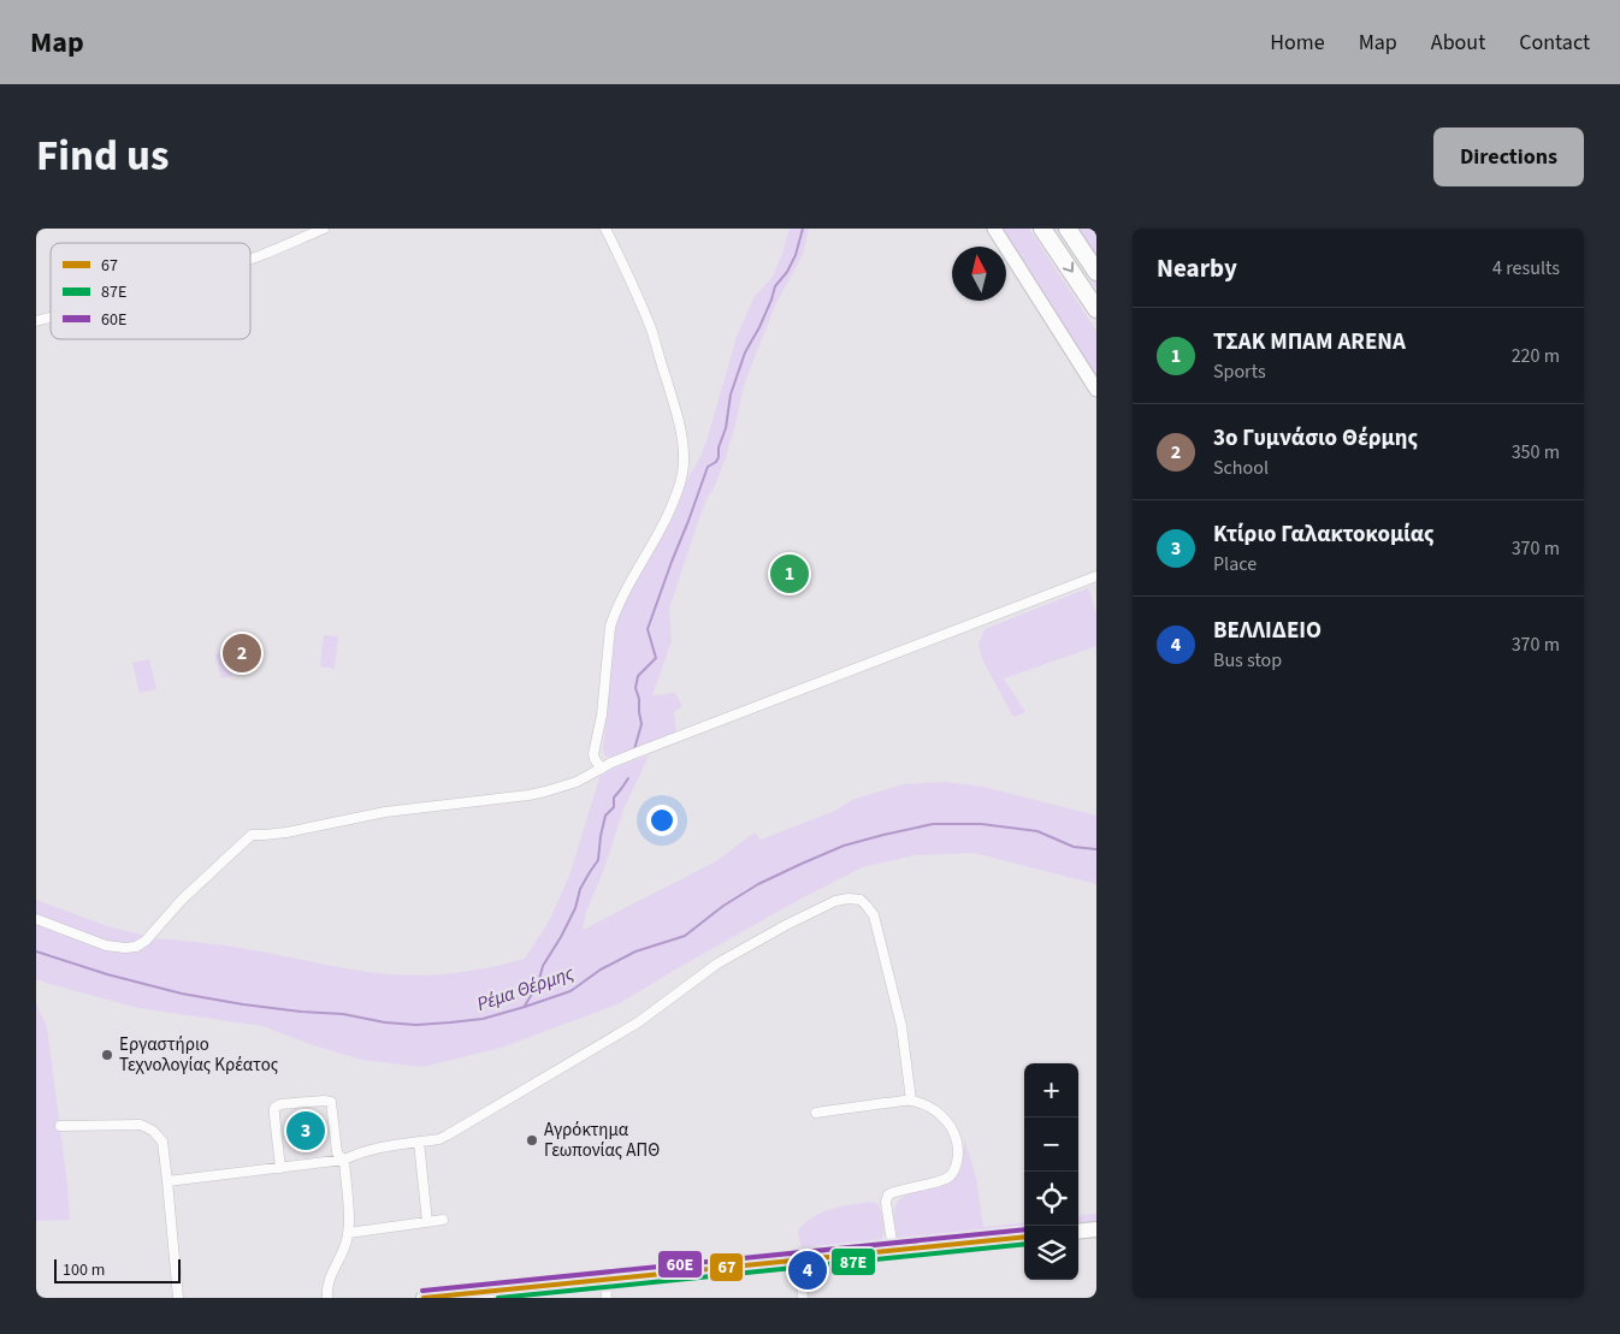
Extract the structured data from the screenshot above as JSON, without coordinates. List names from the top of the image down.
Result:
{
  "water": ["Ρέμα Θέρμης"],
  "places": ["Εργαστήριο Τεχνολογίας Κρέατος", "Αγρόκτημα Γεωπονίας ΑΠΘ"],
  "lines": ["transit line 60Ε", "transit line 67", "transit line 87Ε"],
  "legend": ["67", "87Ε", "60Ε"],
  "scale_bar": "100 m",
  "north": "top",
  "page": {
    "header": "Map",
    "nav": [
      "Home",
      "Map",
      "About",
      "Contact"
    ],
    "title": "Find us",
    "buttons": "Directions",
    "heading": ["Nearby", "4 results"],
    "list": [
      {
        "mark": "1",
        "name": "ΤΣΑΚ ΜΠΑΜ ARENA",
        "note": "Sports",
        "value": "220 m"
      },
      {
        "mark": "2",
        "name": "3ο Γυμνάσιο Θέρμης",
        "note": "School",
        "value": "350 m"
      },
      {
        "mark": "3",
        "name": "Κτίριο Γαλακτοκομίας",
        "note": "Place",
        "value": "370 m"
      },
      {
        "mark": "4",
        "name": "ΒΕΛΛΙΔΕΙΟ",
        "note": "Bus stop",
        "value": "370 m"
      }
    ],
    "pins": [
      "1",
      "2",
      "3",
      "4"
    ],
    "map_buttons": ["+", "−"],
    "scale": "100 m"
  }
}
